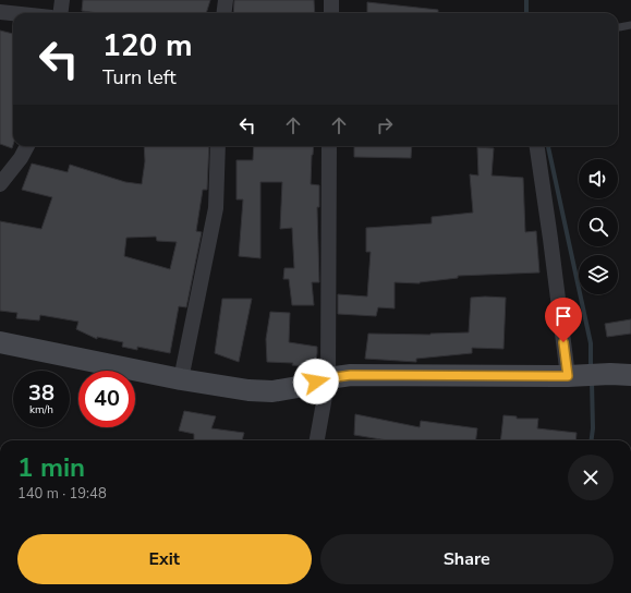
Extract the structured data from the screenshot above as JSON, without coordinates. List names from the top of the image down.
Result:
{
  "page": {
    "turn": ["120 m", "Turn left"],
    "speed": "38 km/h",
    "limit": "40",
    "heading": ["1 min", "140 m · 19:48"],
    "buttons": ["Exit", "Share"]
  }
}
